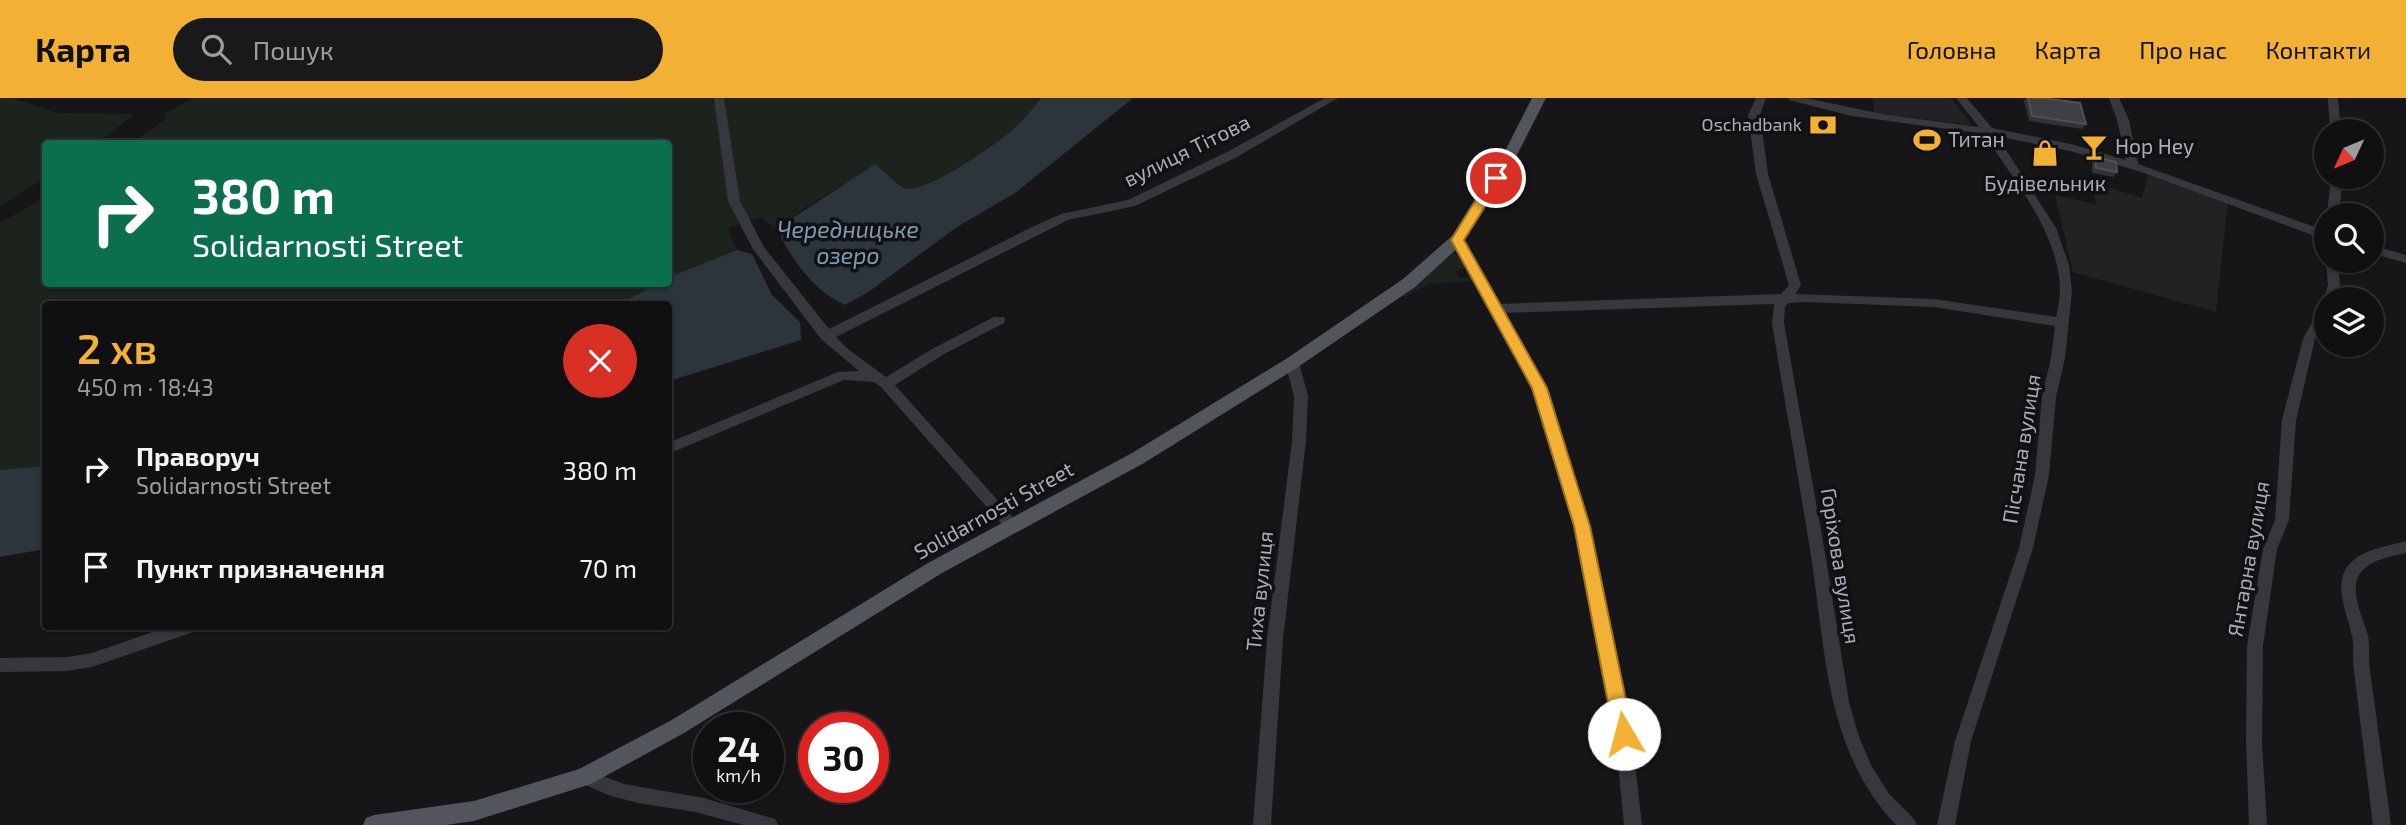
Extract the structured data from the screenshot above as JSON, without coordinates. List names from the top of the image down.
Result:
{
  "streets": {
    "main road": ["Solidarnosti Street"],
    "street": [
      "вулиця Тітова",
      "Пісчана вулиця",
      "Янтарна вулиця",
      "Горіхова вулиця",
      "Тиха вулиця"
    ]
  },
  "crossings": [
    ["Solidarnosti Street", "Тиха вулиця"]
  ],
  "water": ["Чередницьке озеро"],
  "places": {
    "bank": ["Oschadbank"],
    "sports": ["Титан"],
    "bar": ["Hop Hey"],
    "shop": ["Будівельник"]
  },
  "north": "bottom left",
  "page": {
    "header": "Карта",
    "search": "Пошук",
    "nav": [
      "Головна",
      "Карта",
      "Про нас",
      "Контакти"
    ],
    "turn": ["380 m", "Solidarnosti Street"],
    "heading": ["2 хв", "450 m · 18:43"],
    "list": [
      {
        "name": "Праворуч",
        "note": "Solidarnosti Street",
        "value": "380 m"
      },
      {
        "name": "Пункт призначення",
        "value": "70 m"
      }
    ],
    "speed": "24 km/h",
    "limit": "30"
  }
}
